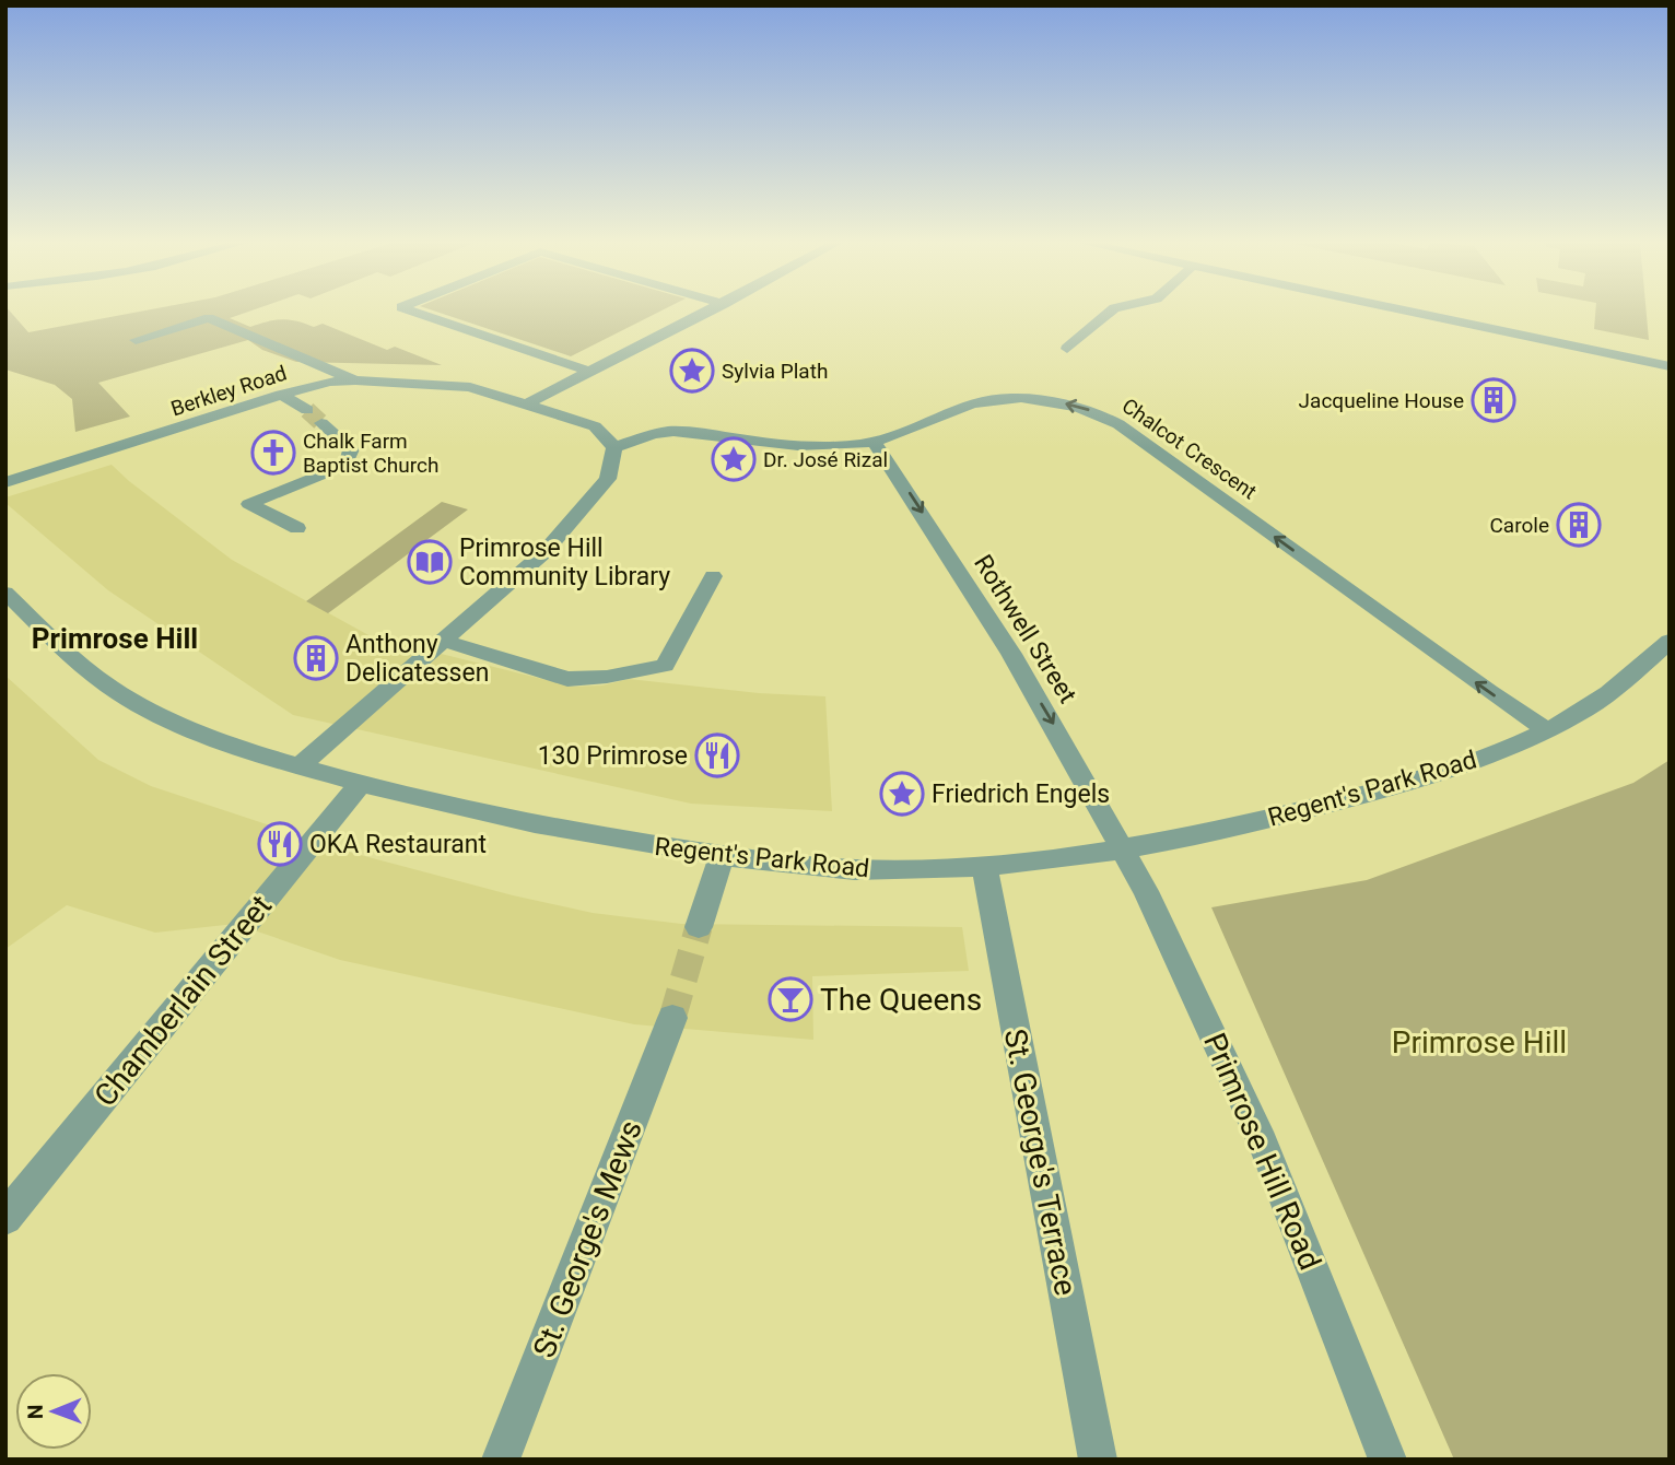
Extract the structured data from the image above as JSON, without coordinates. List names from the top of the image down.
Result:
{
  "streets": {
    "street": [
      "Berkley Road",
      "Chalcot Crescent",
      "Rothwell Street",
      "Regent's Park Road",
      "Chamberlain Street",
      "Primrose Hill Road",
      "St. George's Terrace",
      "St. George's Mews"
    ]
  },
  "crossings": [
    ["Berkley Road", "Chalcot Crescent"],
    ["Chalcot Crescent", "Rothwell Street"],
    ["Chalcot Crescent", "Regent's Park Road"],
    ["Rothwell Street", "Regent's Park Road"],
    ["Rothwell Street", "Primrose Hill Road"],
    ["Regent's Park Road", "Chamberlain Street"],
    ["Regent's Park Road", "Primrose Hill Road"],
    ["Regent's Park Road", "St. George's Terrace"]
  ],
  "one_way": ["Chalcot Crescent", "Rothwell Street"],
  "districts": ["Primrose Hill"],
  "parks": ["Primrose Hill"],
  "places": {
    "place": ["Sylvia Plath", "Dr. José Rizal", "Friedrich Engels"],
    "building": ["Jacqueline House", "Carole", "Anthony Delicatessen"],
    "church": ["Chalk Farm Baptist Church"],
    "library": ["Primrose Hill Community Library"],
    "restaurant": ["130 Primrose", "OKA Restaurant"],
    "bar": ["The Queens"]
  },
  "north": "left"
}
